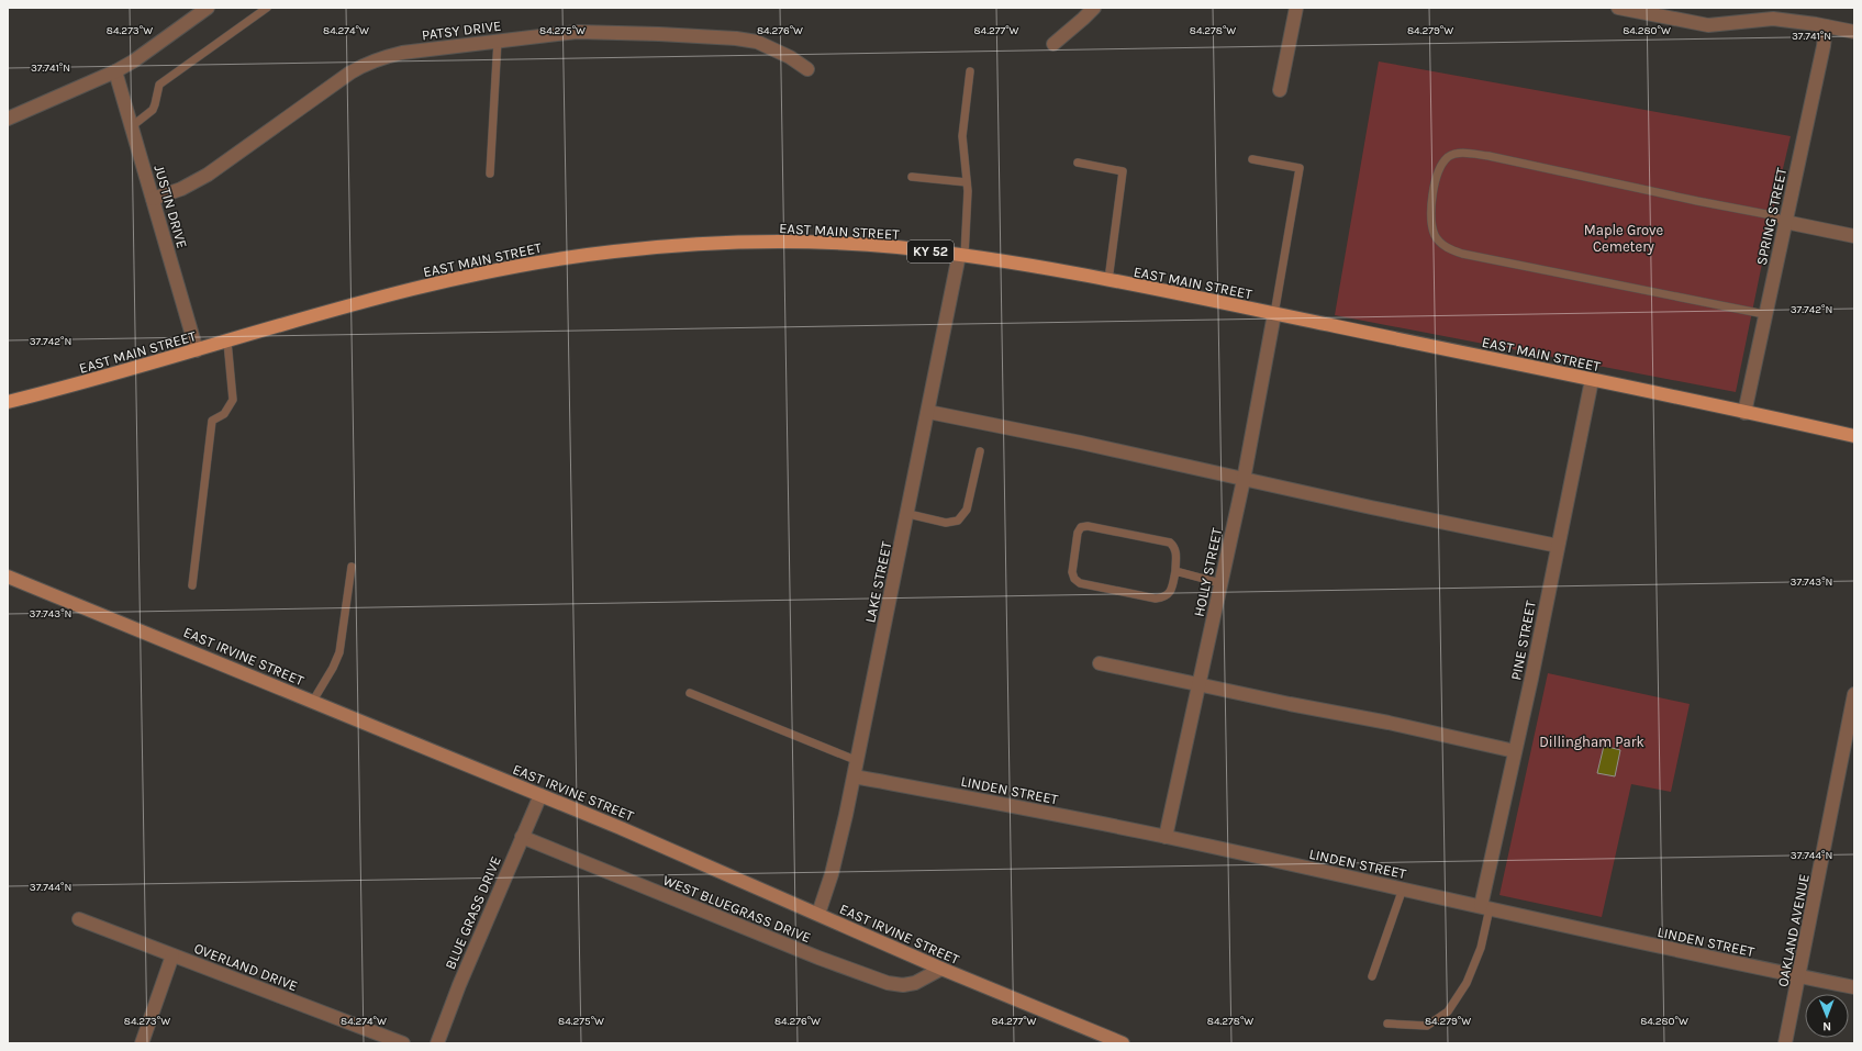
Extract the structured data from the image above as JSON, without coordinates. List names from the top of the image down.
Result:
{
  "streets": {
    "main road": ["EAST MAIN STREET", "KY 52"],
    "street": [
      "PATSY DRIVE",
      "JUSTIN DRIVE",
      "SPRING STREET",
      "HOLLY STREET",
      "LAKE STREET",
      "PINE STREET",
      "EAST IRVINE STREET",
      "LINDEN STREET",
      "WEST BLUEGRASS DRIVE",
      "BLUE GRASS DRIVE",
      "OAKLAND AVENUE",
      "OVERLAND DRIVE"
    ]
  },
  "crossings": [
    ["PATSY DRIVE", "JUSTIN DRIVE"],
    ["JUSTIN DRIVE", "EAST MAIN STREET"],
    ["SPRING STREET", "EAST MAIN STREET"],
    ["EAST MAIN STREET", "HOLLY STREET"],
    ["EAST MAIN STREET", "LAKE STREET"],
    ["EAST MAIN STREET", "PINE STREET"],
    ["HOLLY STREET", "LINDEN STREET"],
    ["LAKE STREET", "EAST IRVINE STREET"],
    ["LAKE STREET", "LINDEN STREET"],
    ["PINE STREET", "LINDEN STREET"],
    ["EAST IRVINE STREET", "WEST BLUEGRASS DRIVE"],
    ["EAST IRVINE STREET", "BLUE GRASS DRIVE"],
    ["LINDEN STREET", "OAKLAND AVENUE"],
    ["WEST BLUEGRASS DRIVE", "BLUE GRASS DRIVE"]
  ],
  "parks": ["Maple Grove Cemetery", "Dillingham Park"],
  "north": "bottom",
  "coordinates": [
    "84.273°W",
    "84.274°W",
    "84.275°W",
    "84.276°W",
    "84.277°W",
    "84.278°W",
    "84.279°W",
    "84.280°W",
    "37.741°N",
    "37.742°N",
    "37.743°N",
    "37.744°N"
  ]
}
